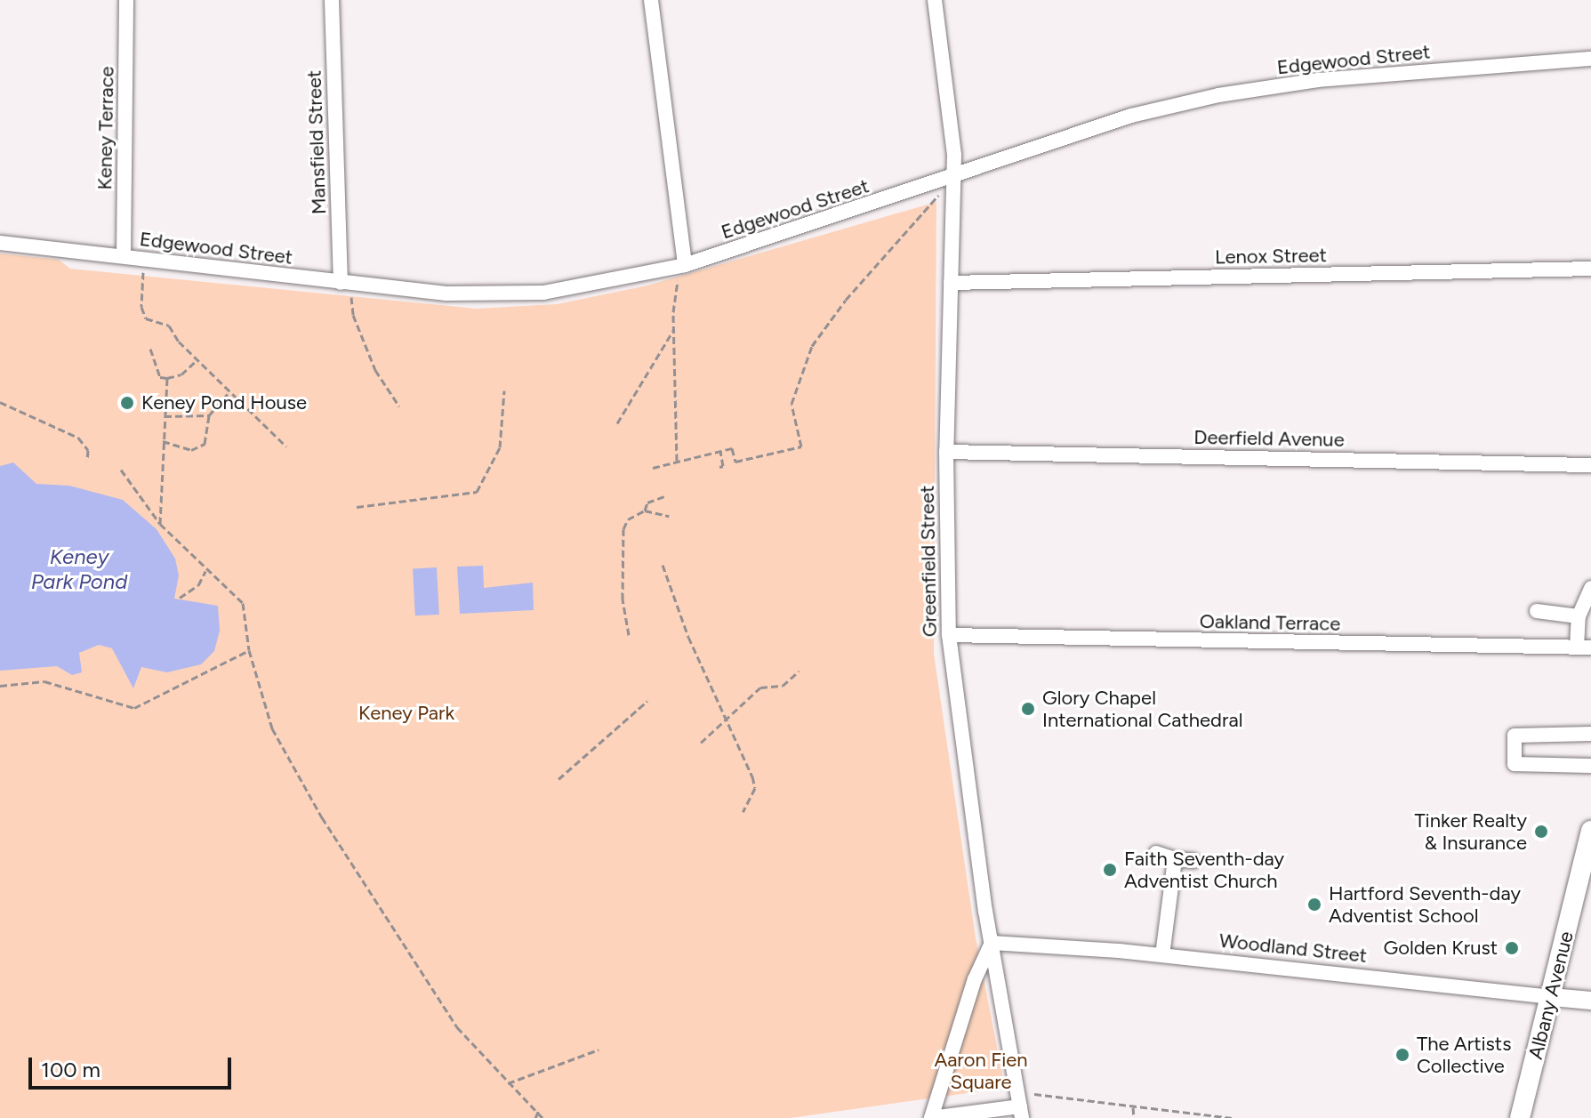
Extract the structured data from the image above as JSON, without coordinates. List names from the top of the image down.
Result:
{
  "streets": {
    "highway": ["Albany Avenue"],
    "main road": ["Woodland Street"],
    "street": [
      "Edgewood Street",
      "Keney Terrace",
      "Mansfield Street",
      "Lenox Street",
      "Deerfield Avenue",
      "Greenfield Street",
      "Oakland Terrace"
    ]
  },
  "crossings": [
    ["Edgewood Street", "Keney Terrace"],
    ["Edgewood Street", "Mansfield Street"],
    ["Edgewood Street", "Greenfield Street"],
    ["Lenox Street", "Greenfield Street"],
    ["Deerfield Avenue", "Greenfield Street"],
    ["Greenfield Street", "Oakland Terrace"],
    ["Greenfield Street", "Woodland Street"],
    ["Woodland Street", "Albany Avenue"]
  ],
  "water": ["Keney Park Pond"],
  "parks": ["Keney Park", "Aaron Fien Square"],
  "places": [
    "Keney Pond House",
    "Glory Chapel International Cathedral",
    "Tinker Realty & Insurance",
    "Faith Seventh-day Adventist Church",
    "Hartford Seventh-day Adventist School",
    "Golden Krust",
    "The Artists Collective"
  ],
  "scale_bar": "100 m"
}
